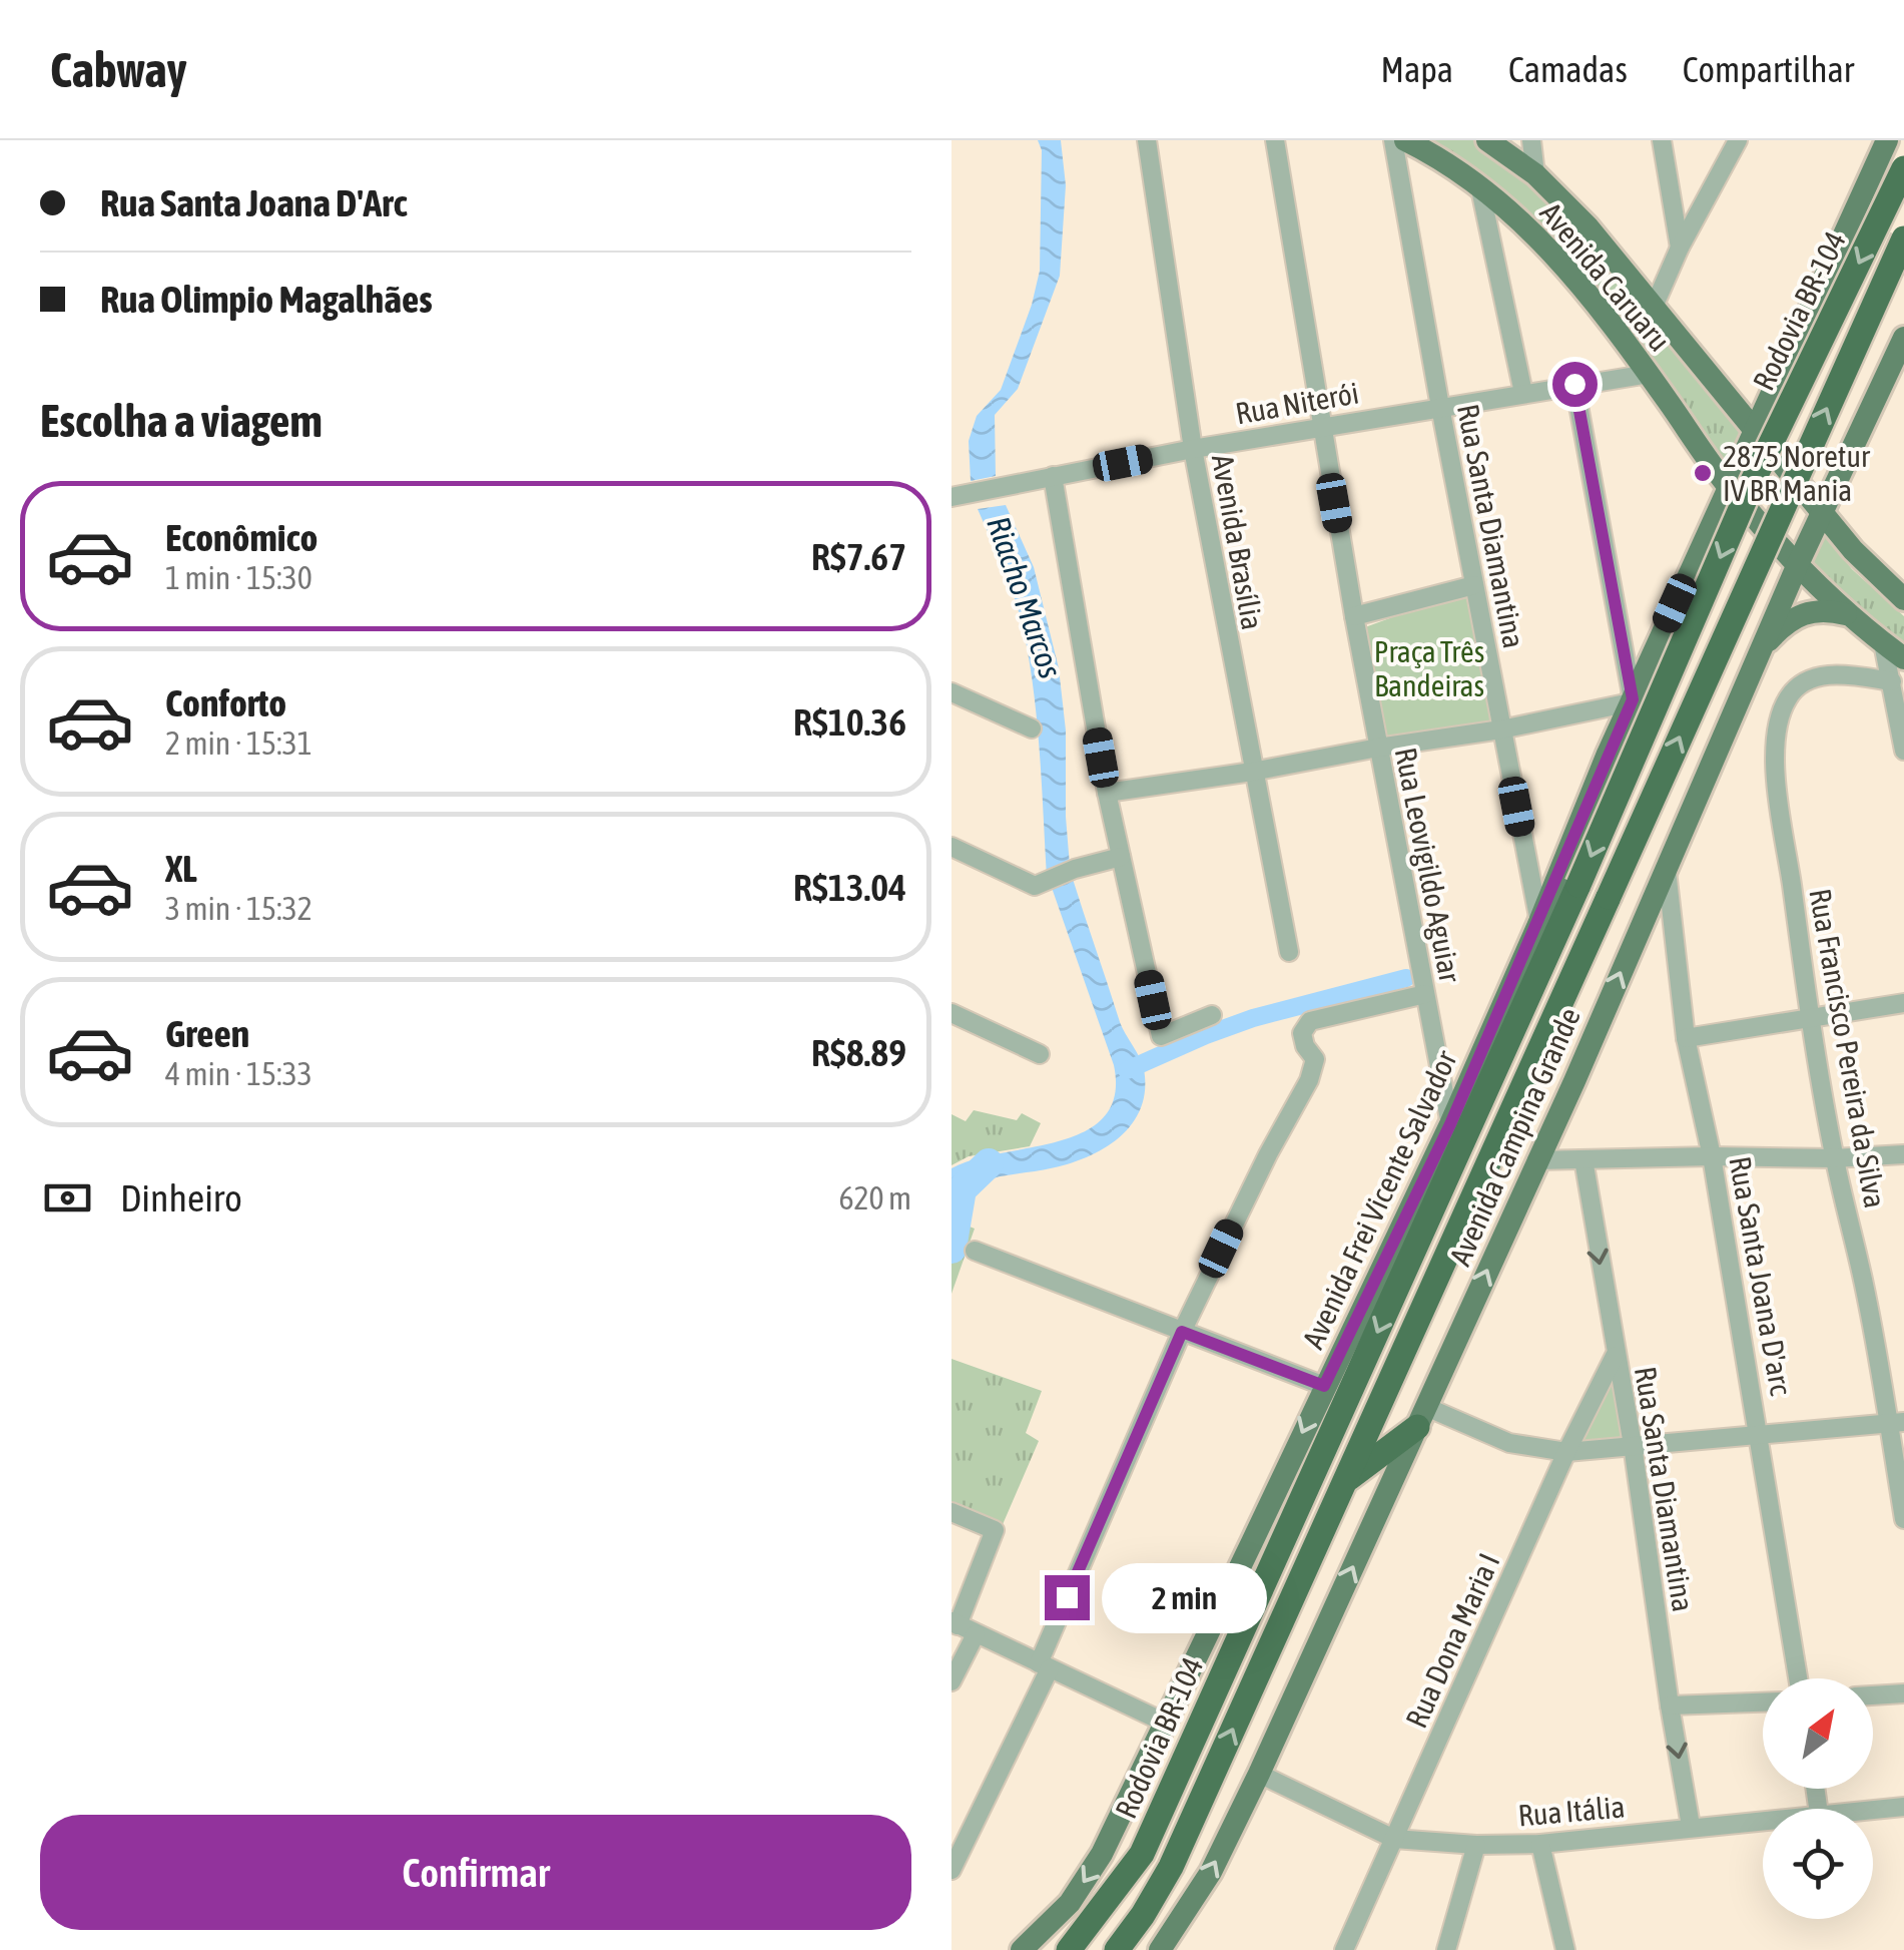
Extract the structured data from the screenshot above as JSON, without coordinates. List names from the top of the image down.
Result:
{
  "streets": {
    "highway": ["Rodovia BR-104"],
    "main road": ["Avenida Caruaru", "Avenida Campina Grande", "Avenida Frei Vicente Salvador"],
    "street": [
      "Rua Niterói",
      "Rua Santa Diamantina",
      "Avenida Brasília",
      "Rua Leovigildo Aguiar",
      "Rua Francisco Pereira da Silva",
      "Rua Santa Joana D'arc",
      "Rua Dona Maria I",
      "Rua Itália"
    ]
  },
  "crossings": [
    ["Avenida Caruaru", "Rua Niterói"],
    ["Avenida Caruaru", "Avenida Campina Grande"],
    ["Avenida Caruaru", "Avenida Frei Vicente Salvador"],
    ["Rua Niterói", "Rua Santa Diamantina"],
    ["Rua Niterói", "Avenida Brasília"],
    ["Rua Niterói", "Rua Leovigildo Aguiar"],
    ["Rua Santa Diamantina", "Avenida Frei Vicente Salvador"],
    ["Rua Santa Diamantina", "Rua Dona Maria I"],
    ["Rua Santa Diamantina", "Rua Itália"],
    ["Rua Leovigildo Aguiar", "Avenida Frei Vicente Salvador"],
    ["Avenida Campina Grande", "Rua Santa Joana D'arc"],
    ["Avenida Campina Grande", "Rua Itália"],
    ["Rua Dona Maria I", "Rua Itália"]
  ],
  "one_way": ["Avenida Campina Grande"],
  "water": ["Riacho Marcos"],
  "parks": ["Praça Três Bandeiras"],
  "places": ["2875 Noretur IV BR Mania"],
  "north": "top right",
  "page": {
    "header": "Cabway",
    "nav": ["Mapa", "Camadas", "Compartilhar"],
    "banner": ["Rua Santa Joana D'Arc", "Rua Olimpio Magalhães"],
    "heading": "Escolha a viagem",
    "list": [
      {
        "name": "Econômico",
        "note": "1 min · 15:30",
        "value": "R$7.67"
      },
      {
        "name": "Conforto",
        "note": "2 min · 15:31",
        "value": "R$10.36"
      },
      {
        "name": "XL",
        "note": "3 min · 15:32",
        "value": "R$13.04"
      },
      {
        "name": "Green",
        "note": "4 min · 15:33",
        "value": "R$8.89"
      }
    ],
    "pay": ["Dinheiro", "620 m"],
    "bubble": "2 min",
    "buttons": "Confirmar"
  }
}
